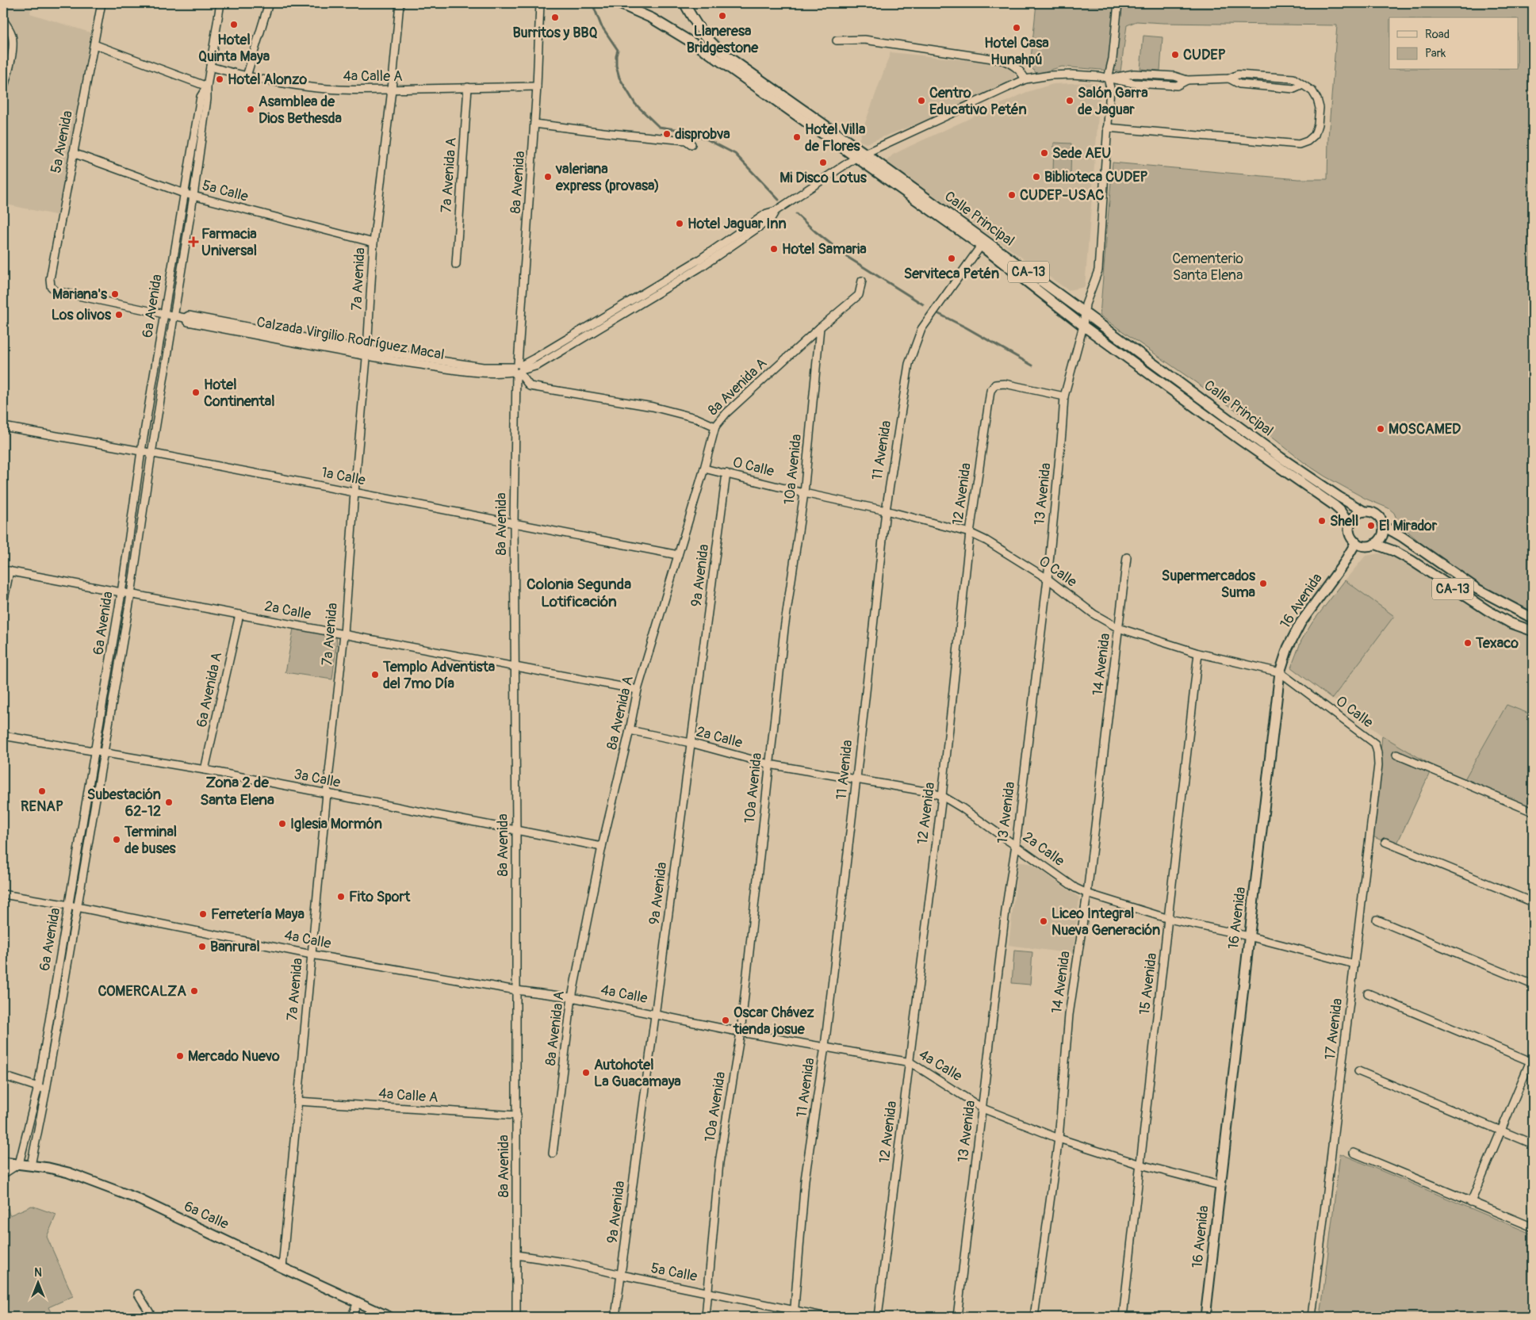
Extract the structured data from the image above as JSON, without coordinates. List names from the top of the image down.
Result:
{
  "streets": {
    "main road": [
      "Calle Principal",
      "CA-13",
      "16 Avenida",
      "6a Calle"
    ],
    "street": [
      "4a Calle A",
      "5a Avenida",
      "7a Avenida A",
      "8a Avenida",
      "5a Calle",
      "7a Avenida",
      "6a Avenida",
      "Calzada Virgilio Rodríguez Macal",
      "8a Avenida A",
      "11 Avenida",
      "0 Calle",
      "10a Avenida",
      "1a Calle",
      "12 Avenida",
      "13 Avenida",
      "9a Avenida",
      "2a Calle",
      "14 Avenida",
      "6a Avenida A",
      "3a Calle",
      "4a Calle",
      "15 Avenida",
      "17 Avenida"
    ]
  },
  "crossings": [
    ["4a Calle A", "7a Avenida A"],
    ["4a Calle A", "8a Avenida"],
    ["4a Calle A", "7a Avenida"],
    ["4a Calle A", "6a Avenida"],
    ["5a Avenida", "5a Calle"],
    ["5a Avenida", "Calzada Virgilio Rodríguez Macal"],
    ["8a Avenida", "5a Calle"],
    ["8a Avenida", "Calzada Virgilio Rodríguez Macal"],
    ["8a Avenida", "1a Calle"],
    ["8a Avenida", "2a Calle"],
    ["8a Avenida", "3a Calle"],
    ["8a Avenida", "4a Calle"],
    ["5a Calle", "7a Avenida"],
    ["5a Calle", "6a Avenida"],
    ["5a Calle", "11 Avenida"],
    ["5a Calle", "10a Avenida"],
    ["5a Calle", "9a Avenida"],
    ["Calle Principal", "CA-13"],
    ["Calle Principal", "Calzada Virgilio Rodríguez Macal"],
    ["Calle Principal", "11 Avenida"],
    ["Calle Principal", "13 Avenida"],
    ["Calle Principal", "16 Avenida"],
    ["CA-13", "16 Avenida"],
    ["7a Avenida", "Calzada Virgilio Rodríguez Macal"],
    ["7a Avenida", "1a Calle"],
    ["7a Avenida", "2a Calle"],
    ["7a Avenida", "3a Calle"],
    ["7a Avenida", "4a Calle"],
    ["7a Avenida", "6a Calle"],
    ["6a Avenida", "Calzada Virgilio Rodríguez Macal"],
    ["6a Avenida", "1a Calle"],
    ["6a Avenida", "2a Calle"],
    ["6a Avenida", "3a Calle"],
    ["6a Avenida", "4a Calle"],
    ["6a Avenida", "6a Calle"],
    ["Calzada Virgilio Rodríguez Macal", "13 Avenida"],
    ["8a Avenida A", "0 Calle"],
    ["8a Avenida A", "10a Avenida"],
    ["8a Avenida A", "1a Calle"],
    ["8a Avenida A", "2a Calle"],
    ["8a Avenida A", "3a Calle"],
    ["8a Avenida A", "4a Calle"],
    ["11 Avenida", "0 Calle"],
    ["11 Avenida", "2a Calle"],
    ["11 Avenida", "4a Calle"],
    ["0 Calle", "10a Avenida"],
    ["0 Calle", "12 Avenida"],
    ["0 Calle", "13 Avenida"],
    ["0 Calle", "9a Avenida"],
    ["0 Calle", "16 Avenida"],
    ["0 Calle", "14 Avenida"],
    ["0 Calle", "15 Avenida"],
    ["0 Calle", "17 Avenida"],
    ["10a Avenida", "2a Calle"],
    ["10a Avenida", "4a Calle"],
    ["12 Avenida", "13 Avenida"],
    ["12 Avenida", "2a Calle"],
    ["12 Avenida", "4a Calle"],
    ["13 Avenida", "2a Calle"],
    ["13 Avenida", "4a Calle"],
    ["9a Avenida", "2a Calle"],
    ["9a Avenida", "4a Calle"],
    ["16 Avenida", "2a Calle"],
    ["16 Avenida", "4a Calle"],
    ["2a Calle", "14 Avenida"],
    ["2a Calle", "6a Avenida A"],
    ["2a Calle", "15 Avenida"],
    ["2a Calle", "17 Avenida"],
    ["14 Avenida", "4a Calle"],
    ["6a Avenida A", "3a Calle"],
    ["4a Calle", "15 Avenida"]
  ],
  "districts": ["Colonia Segunda Lotificación", "Zona 2 de Santa Elena"],
  "parks": ["Cementerio Santa Elena"],
  "places": {
    "other": [
      "Llaneresa Bridgestone",
      "Burritos y BBQ",
      "Hotel Quinta Maya",
      "Hotel Casa Hunahpú",
      "CUDEP",
      "Hotel Alonzo",
      "Centro Educativo Petén",
      "Salón Garra de Jaguar",
      "Asamblea de Dios Bethesda",
      "disprobva",
      "Hotel Villa de Flores",
      "Sede AEU",
      "Mi Disco Lotus",
      "valeriana express (provasa)",
      "Biblioteca CUDEP",
      "CUDEP-USAC",
      "Hotel Jaguar Inn",
      "Hotel Samaria",
      "Serviteca Petén",
      "Mariana's",
      "Los olivos",
      "Hotel Continental",
      "MOSCAMED",
      "Shell",
      "El Mirador",
      "Supermercados Suma",
      "Texaco",
      "Templo Adventista del 7mo Día",
      "RENAP",
      "Subestación 62-12",
      "Iglesia Mormón",
      "Terminal de buses",
      "Fito Sport",
      "Ferretería Maya",
      "Liceo Integral Nueva Generación",
      "Banrural",
      "COMERCALZA",
      "Oscar Chávez tienda josue",
      "Mercado Nuevo",
      "Autohotel La Guacamaya"
    ],
    "health": ["Farmacia Universal"]
  },
  "legend": ["Road", "Park"],
  "north": "top"
}
